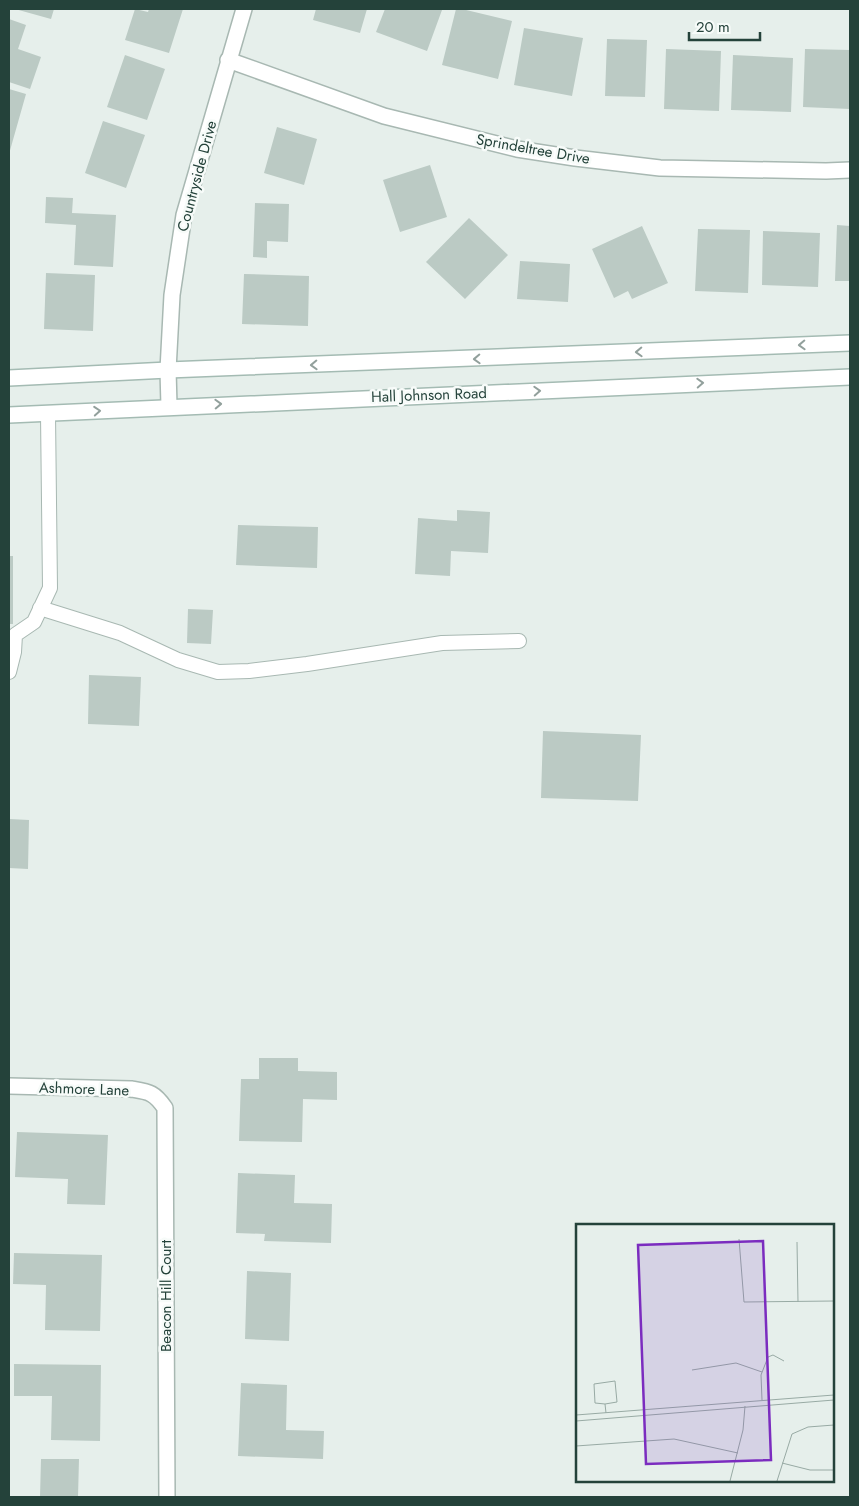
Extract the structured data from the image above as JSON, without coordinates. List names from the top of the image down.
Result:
{
  "streets": {
    "main road": [
      "Sprindeltree Drive",
      "Countryside Drive",
      "Hall Johnson Road",
      "Ashmore Lane",
      "Beacon Hill Court"
    ]
  },
  "crossings": [
    ["Sprindeltree Drive", "Countryside Drive"],
    ["Countryside Drive", "Hall Johnson Road"],
    ["Ashmore Lane", "Beacon Hill Court"]
  ],
  "scale_bar": "20 m"
}
